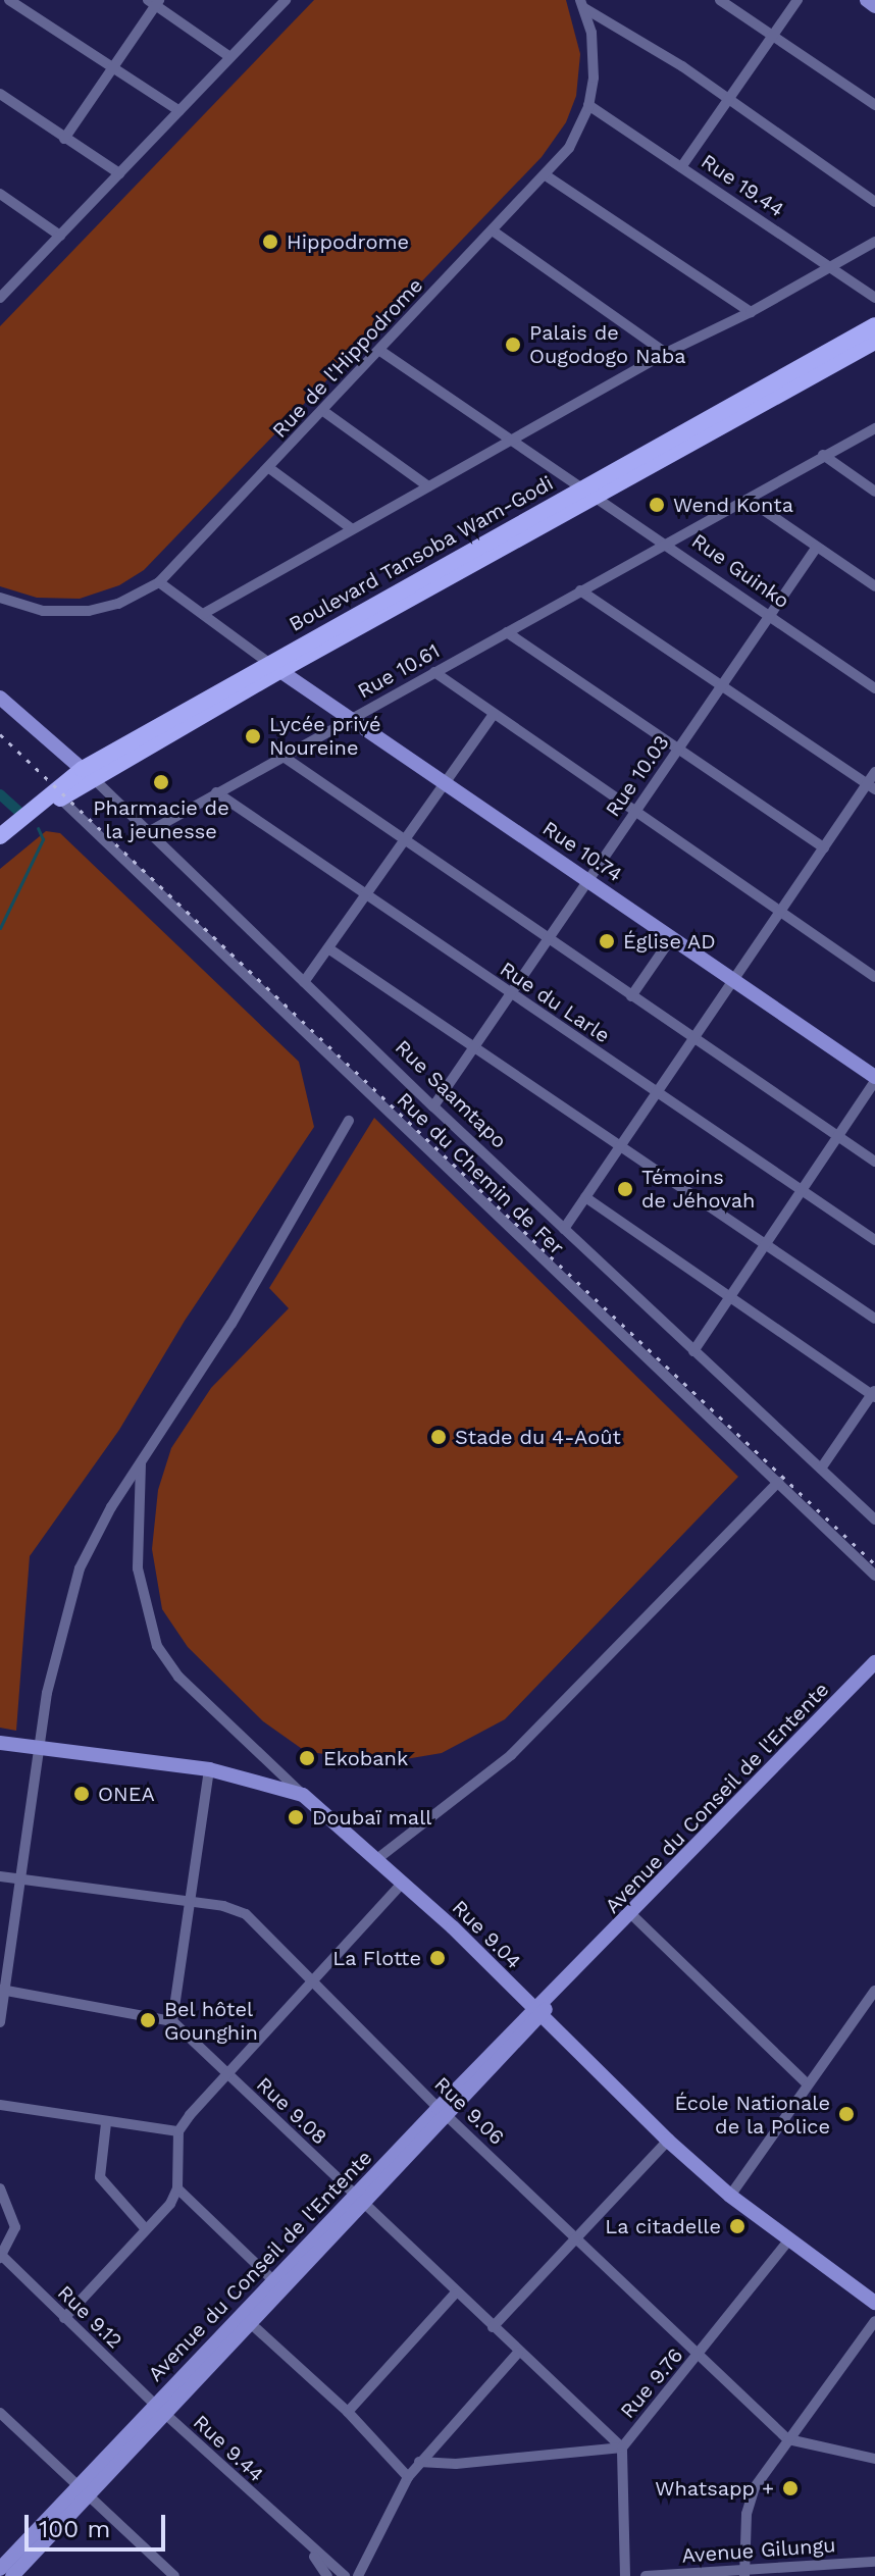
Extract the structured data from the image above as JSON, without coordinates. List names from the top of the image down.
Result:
{
  "streets": {
    "main road": [
      "Boulevard Tansoba Wam-Godi",
      "Rue 10.74",
      "Rue Saamtapo",
      "Avenue du Conseil de l'Entente",
      "Rue 9.04"
    ],
    "street": [
      "Rue 19.44",
      "Rue de l'Hippodrome",
      "Rue Guinko",
      "Rue 10.61",
      "Rue 10.03",
      "Rue du Larle",
      "Rue du Chemin de Fer",
      "Rue 9.08",
      "Rue 9.06",
      "Rue 9.12",
      "Rue 9.76",
      "Rue 9.44",
      "Avenue Gilungu"
    ]
  },
  "crossings": [
    ["Rue 19.44", "Rue de l'Hippodrome"],
    ["Rue de l'Hippodrome", "Rue Guinko"],
    ["Boulevard Tansoba Wam-Godi", "Rue Guinko"],
    ["Boulevard Tansoba Wam-Godi", "Rue 10.74"],
    ["Boulevard Tansoba Wam-Godi", "Rue Saamtapo"],
    ["Boulevard Tansoba Wam-Godi", "Rue du Chemin de Fer"],
    ["Rue Guinko", "Rue 10.61"],
    ["Rue Guinko", "Rue 10.03"],
    ["Rue 10.61", "Rue 10.74"],
    ["Rue 10.61", "Rue du Larle"],
    ["Rue 10.61", "Rue Saamtapo"],
    ["Rue 10.03", "Rue 10.74"],
    ["Rue 10.03", "Rue du Larle"],
    ["Rue 10.03", "Rue Saamtapo"],
    ["Avenue du Conseil de l'Entente", "Rue 9.04"],
    ["Avenue du Conseil de l'Entente", "Rue 9.08"],
    ["Avenue du Conseil de l'Entente", "Rue 9.06"],
    ["Avenue du Conseil de l'Entente", "Rue 9.12"],
    ["Avenue du Conseil de l'Entente", "Rue 9.44"],
    ["Rue 9.04", "Rue 9.76"],
    ["Rue 9.08", "Rue 9.76"],
    ["Rue 9.06", "Rue 9.76"],
    ["Rue 9.12", "Rue 9.44"]
  ],
  "places": [
    "Hippodrome",
    "Palais de Ougodogo Naba",
    "Wend Konta",
    "Lycée privé Noureine",
    "Pharmacie de la jeunesse",
    "Église AD",
    "Témoins de Jéhovah",
    "Stade du 4-Août",
    "Ekobank",
    "ONEA",
    "Doubaï mall",
    "La Flotte",
    "Bel hôtel Gounghin",
    "École Nationale de la Police",
    "La citadelle",
    "Whatsapp +"
  ],
  "scale_bar": "100 m"
}
